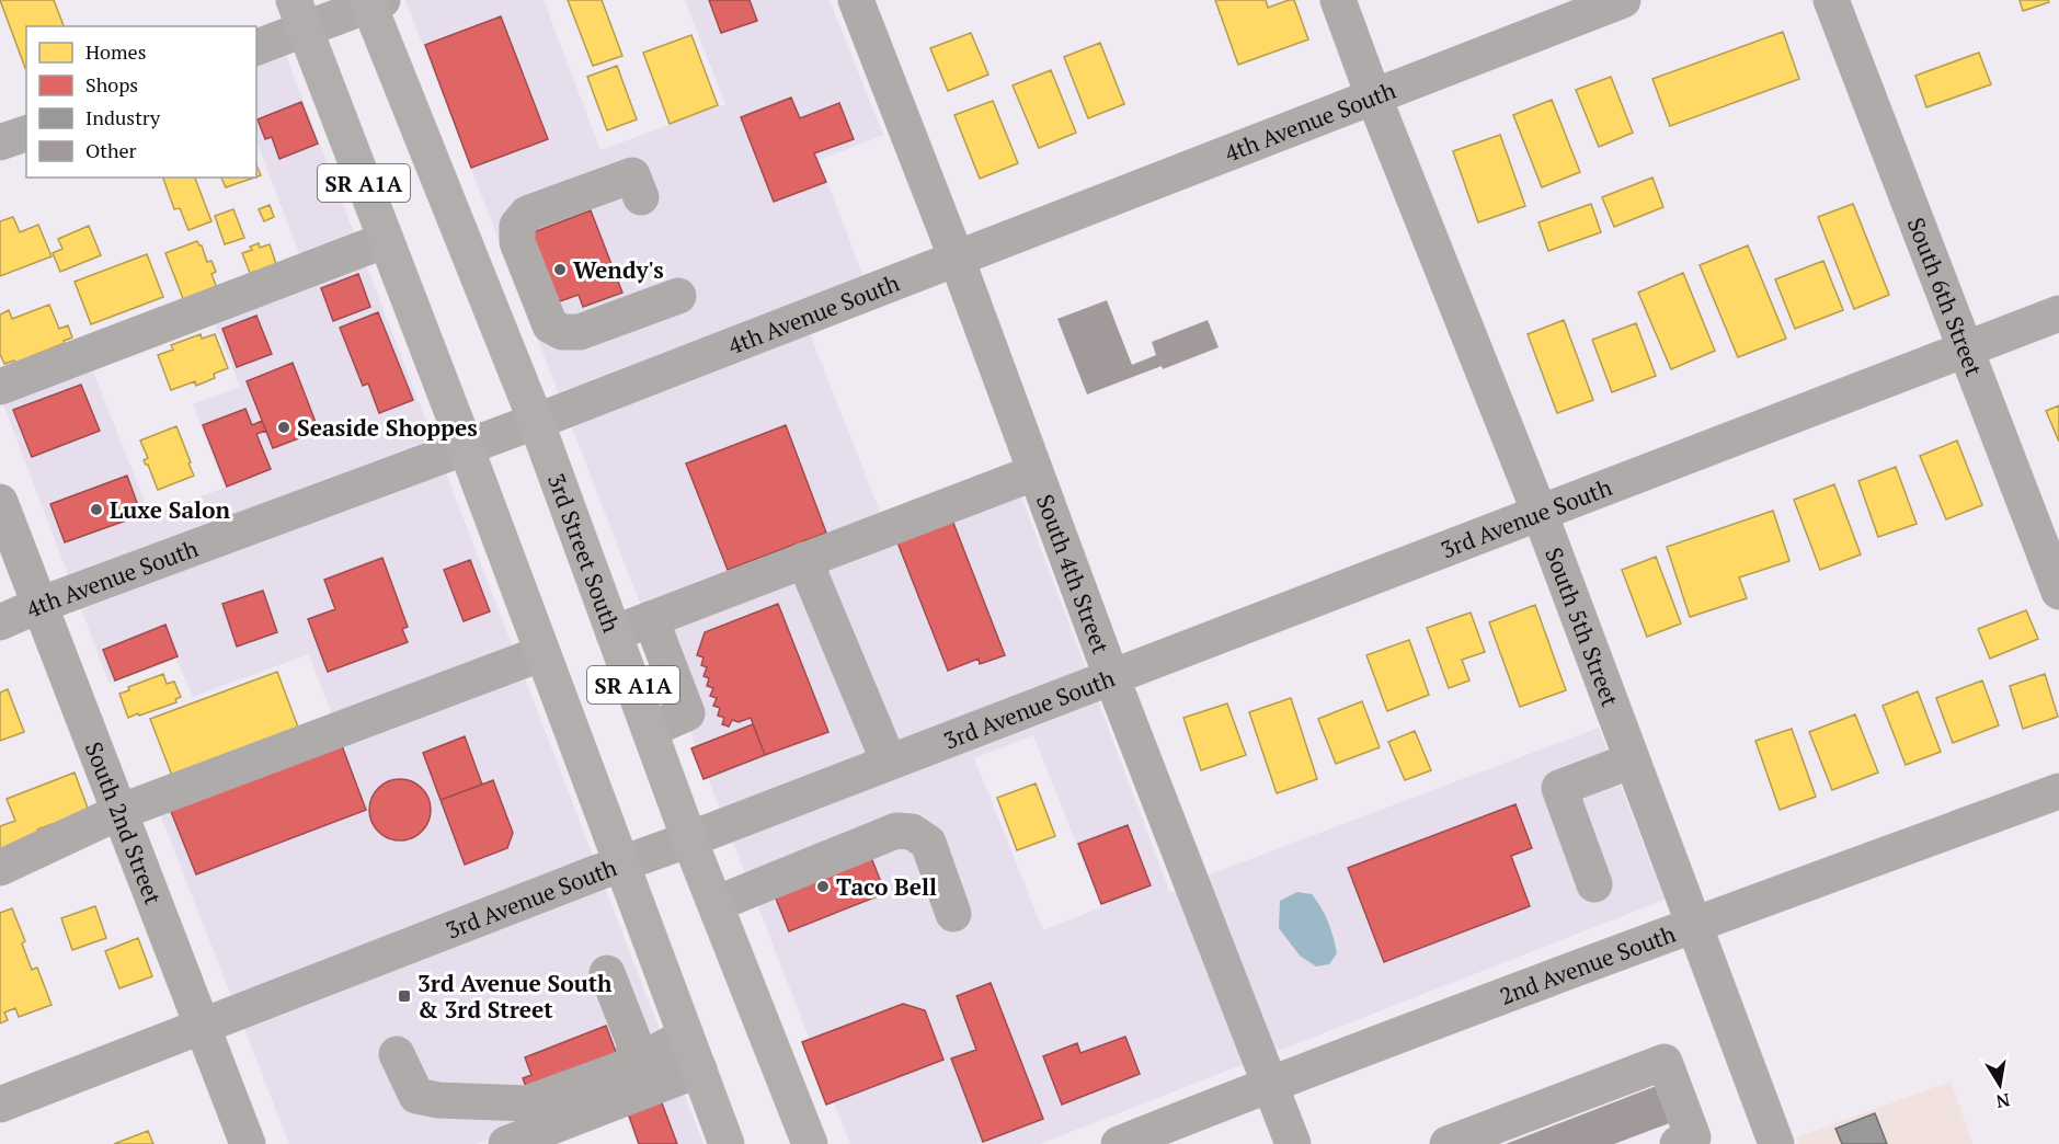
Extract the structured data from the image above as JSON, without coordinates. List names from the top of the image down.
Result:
{
  "streets": {
    "main road": ["SR A1A", "3rd Street South"],
    "street": [
      "4th Avenue South",
      "South 6th Street",
      "3rd Avenue South",
      "South 4th Street",
      "South 5th Street",
      "South 2nd Street",
      "2nd Avenue South"
    ]
  },
  "crossings": [
    ["4th Avenue South", "SR A1A"],
    ["4th Avenue South", "3rd Street South"],
    ["4th Avenue South", "South 4th Street"],
    ["4th Avenue South", "South 5th Street"],
    ["4th Avenue South", "South 2nd Street"],
    ["SR A1A", "3rd Avenue South"],
    ["South 6th Street", "3rd Avenue South"],
    ["3rd Avenue South", "3rd Street South"],
    ["3rd Avenue South", "South 4th Street"],
    ["3rd Avenue South", "South 5th Street"],
    ["3rd Avenue South", "South 2nd Street"],
    ["South 4th Street", "2nd Avenue South"],
    ["South 5th Street", "2nd Avenue South"]
  ],
  "places": {
    "other": [
      "Wendy's",
      "Seaside Shoppes",
      "Luxe Salon",
      "Taco Bell"
    ],
    "transit": ["3rd Avenue South & 3rd Street"]
  },
  "legend": [
    "Homes",
    "Shops",
    "Industry",
    "Other"
  ],
  "north": "bottom"
}
